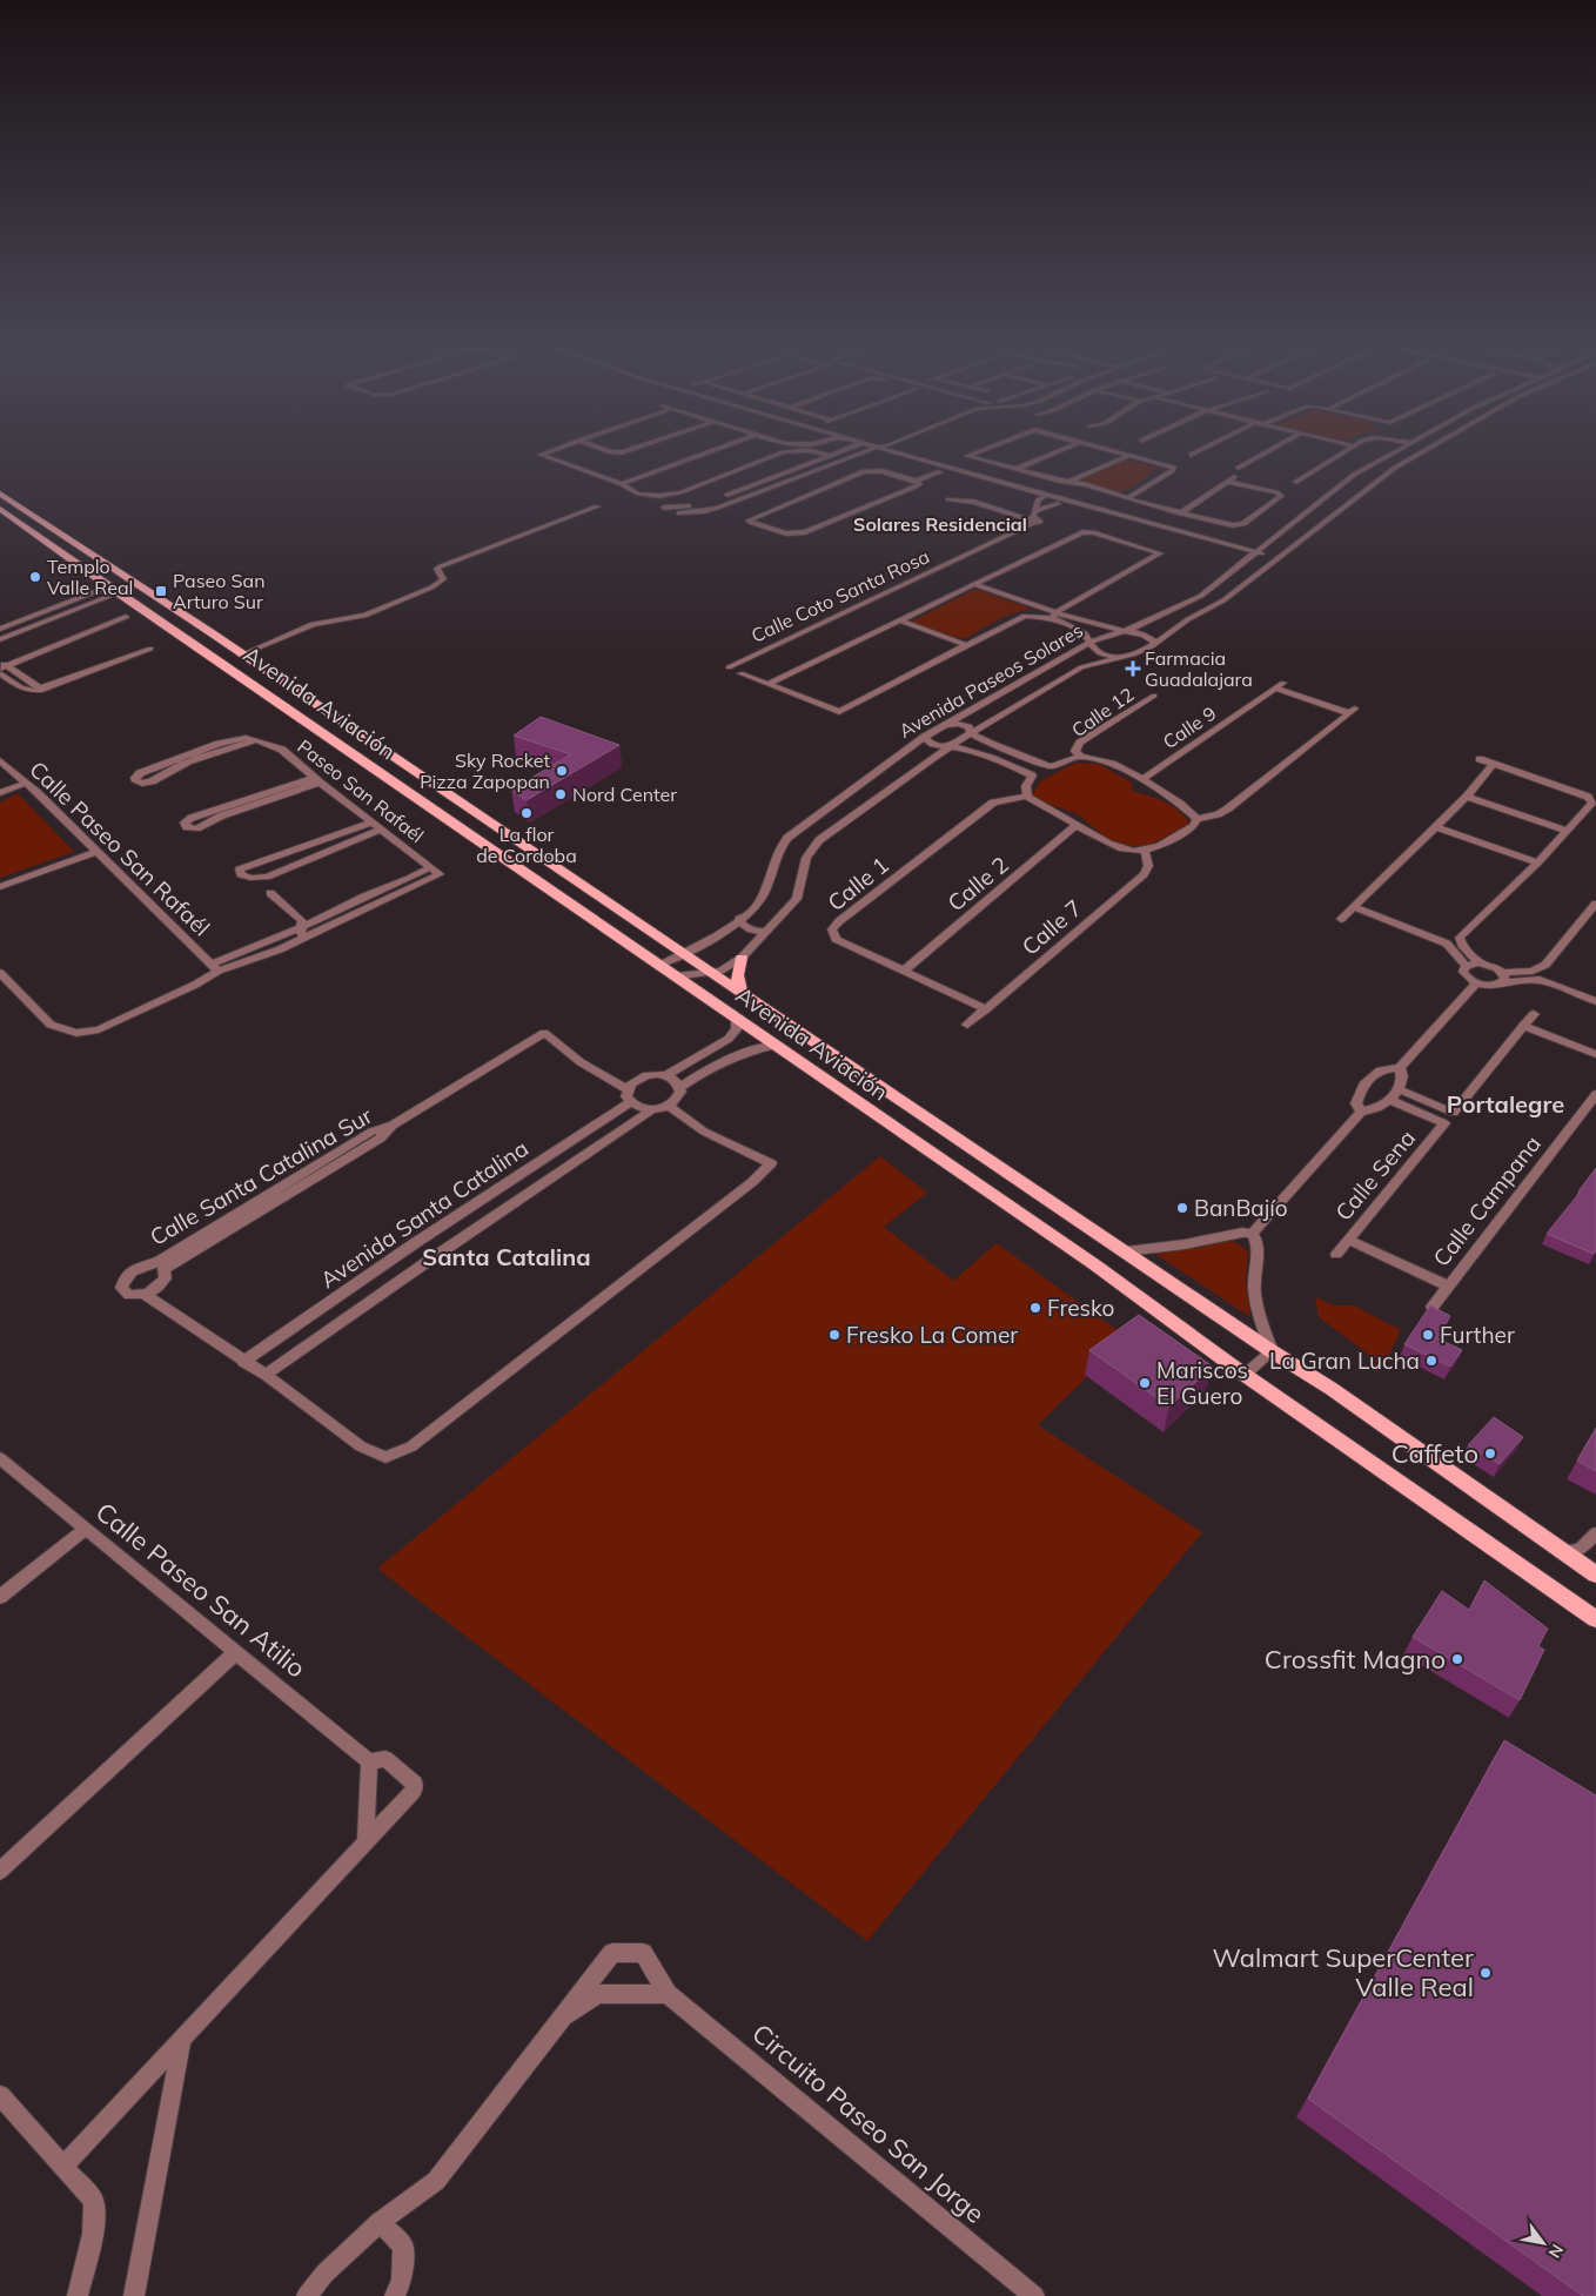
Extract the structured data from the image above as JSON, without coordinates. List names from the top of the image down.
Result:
{
  "streets": {
    "main road": ["Avenida Aviación"],
    "street": [
      "Calle Coto Santa Rosa",
      "Avenida Paseos Solares",
      "Calle 12",
      "Calle 9",
      "Paseo San Rafaél",
      "Calle Paseo San Rafaél",
      "Calle 1",
      "Calle 2",
      "Calle 7",
      "Calle Sena",
      "Calle Santa Catalina Sur",
      "Calle Campana",
      "Avenida Santa Catalina",
      "Calle Paseo San Atilio",
      "Circuito Paseo San Jorge"
    ]
  },
  "crossings": [
    ["Avenida Paseos Solares", "Avenida Aviación"],
    ["Paseo San Rafaél", "Calle Paseo San Rafaél"],
    ["Calle 1", "Calle 2"],
    ["Calle 1", "Calle 7"],
    ["Calle Santa Catalina Sur", "Avenida Santa Catalina"]
  ],
  "districts": ["Solares Residencial", "Portalegre", "Santa Catalina"],
  "places": {
    "other": [
      "Templo Valle Real",
      "Sky Rocket Pizza Zapopan",
      "Nord Center",
      "La flor de Cordoba",
      "BanBajío",
      "Fresko",
      "Fresko La Comer",
      "Further",
      "La Gran Lucha",
      "Mariscos El Guero",
      "Caffeto",
      "Crossfit Magno",
      "Walmart SuperCenter Valle Real"
    ],
    "transit": ["Paseo San Arturo Sur"],
    "health": ["Farmacia Guadalajara"]
  },
  "north": "bottom right"
}
